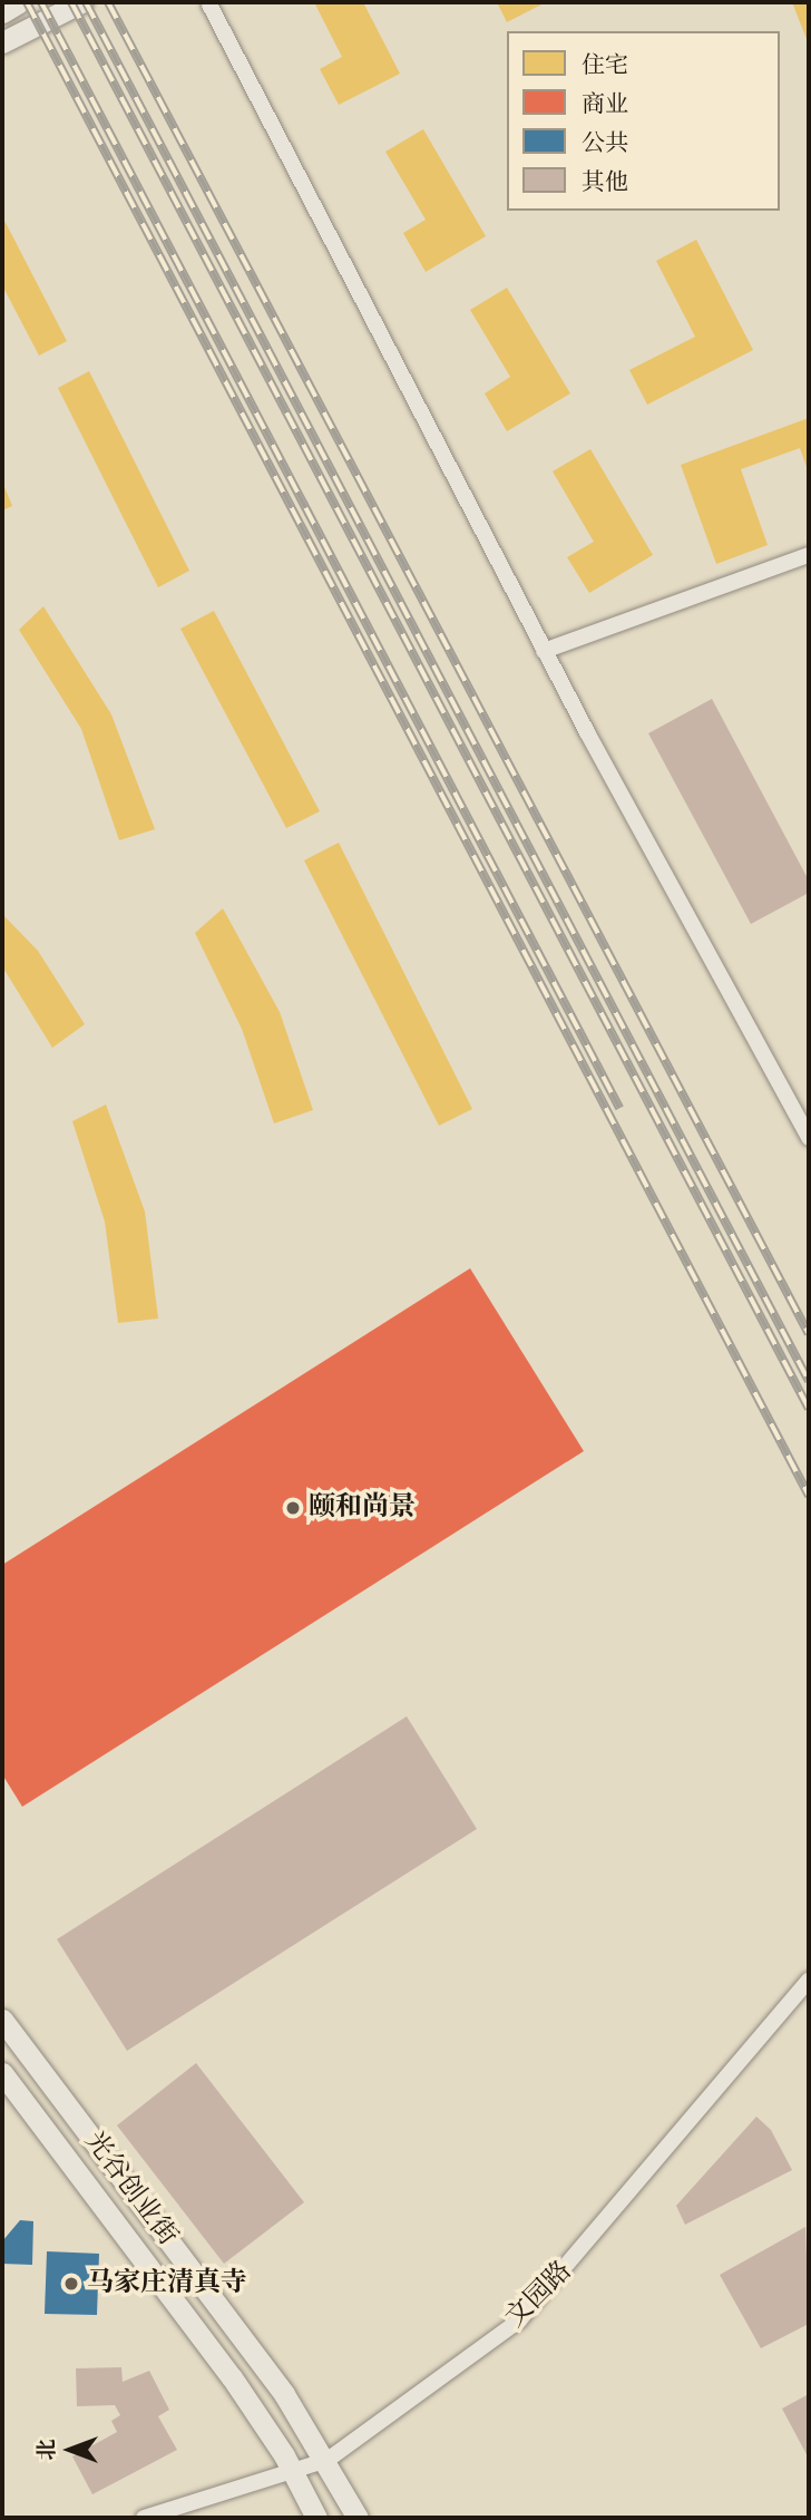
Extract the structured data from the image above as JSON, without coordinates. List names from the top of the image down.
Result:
{
  "streets": {
    "main road": ["光谷创业街"],
    "street": ["文园路"]
  },
  "crossings": [
    ["光谷创业街", "文园路"]
  ],
  "places": ["颐和尚景", "马家庄清真寺"],
  "legend": [
    "住宅",
    "商业",
    "公共",
    "其他"
  ],
  "north": "left"
}
